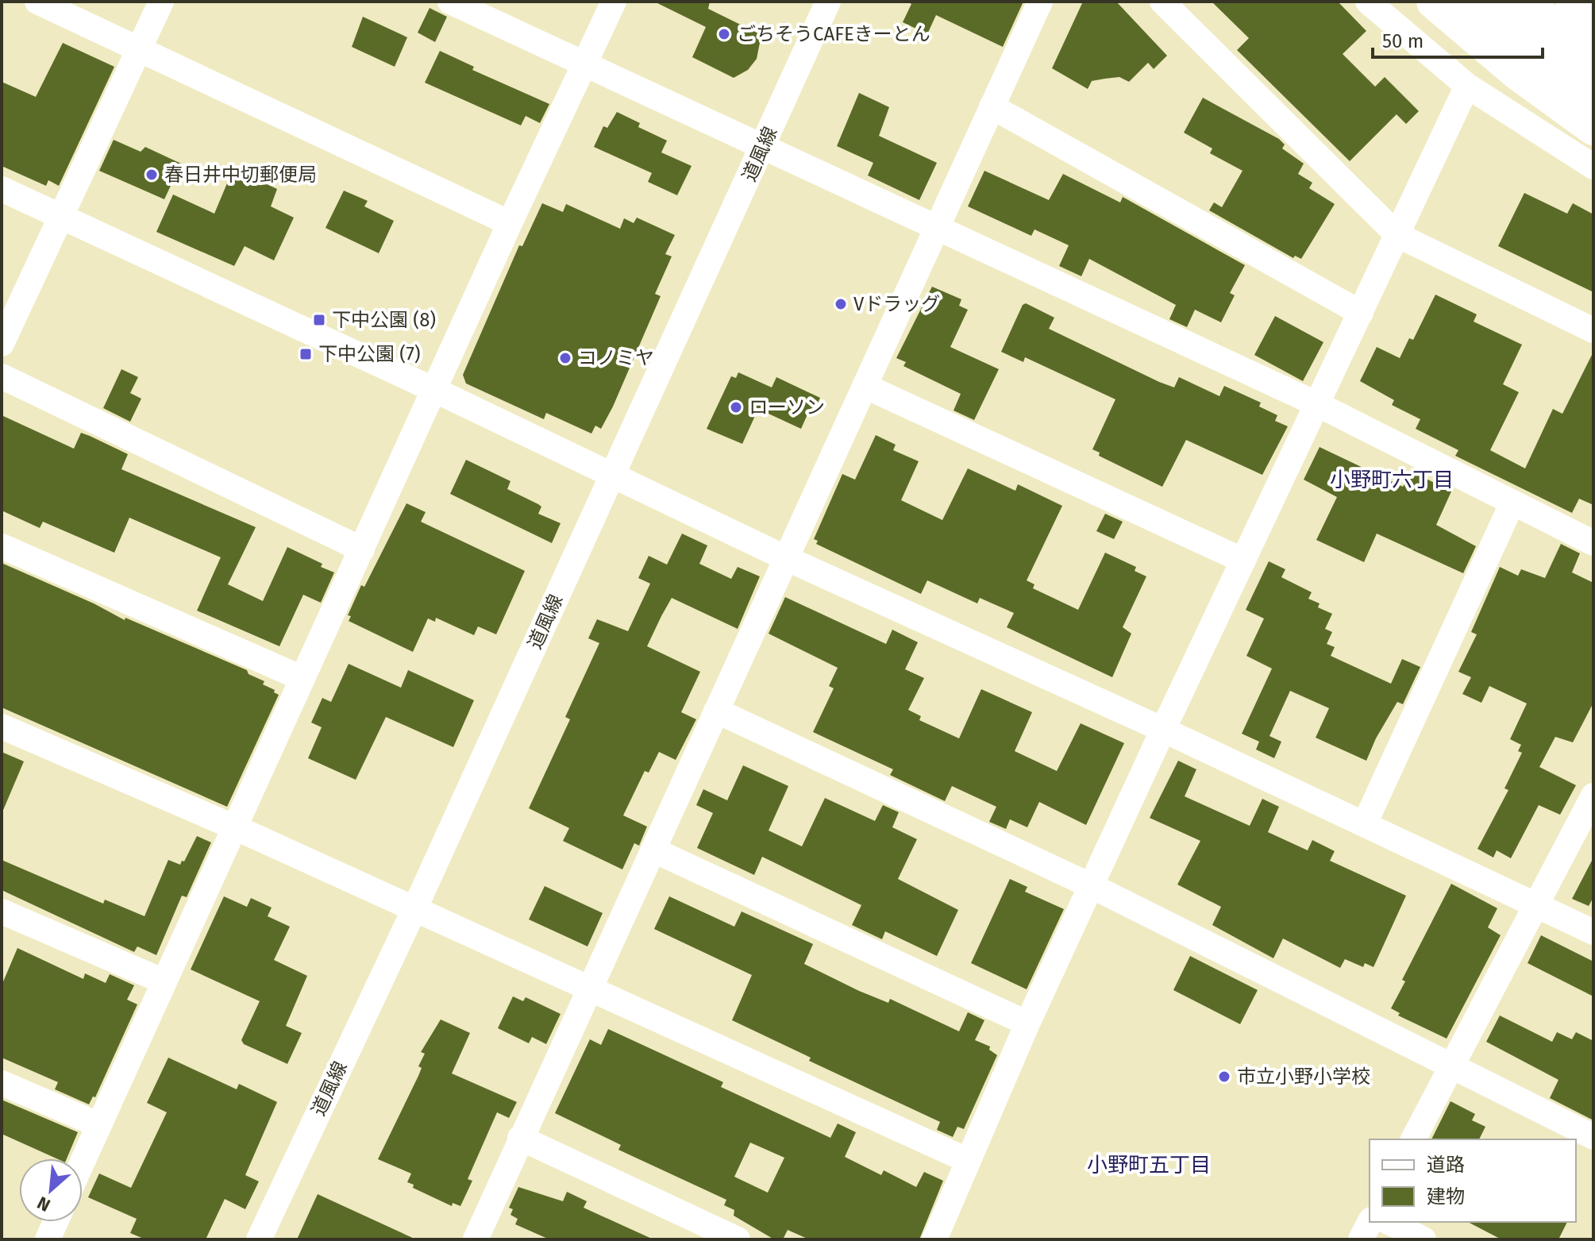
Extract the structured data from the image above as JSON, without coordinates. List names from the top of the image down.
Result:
{
  "streets": {
    "street": ["道風線"]
  },
  "districts": ["小野町六丁目", "小野町五丁目"],
  "places": {
    "other": [
      "ごちそうCAFEきーとん",
      "春日井中切郵便局",
      "Vドラッグ",
      "コノミヤ",
      "ローソン",
      "市立小野小学校"
    ],
    "transit": ["下中公園 (8)", "下中公園 (7)"]
  },
  "legend": ["道路", "建物"],
  "scale_bar": "50 m",
  "north": "bottom left"
}
